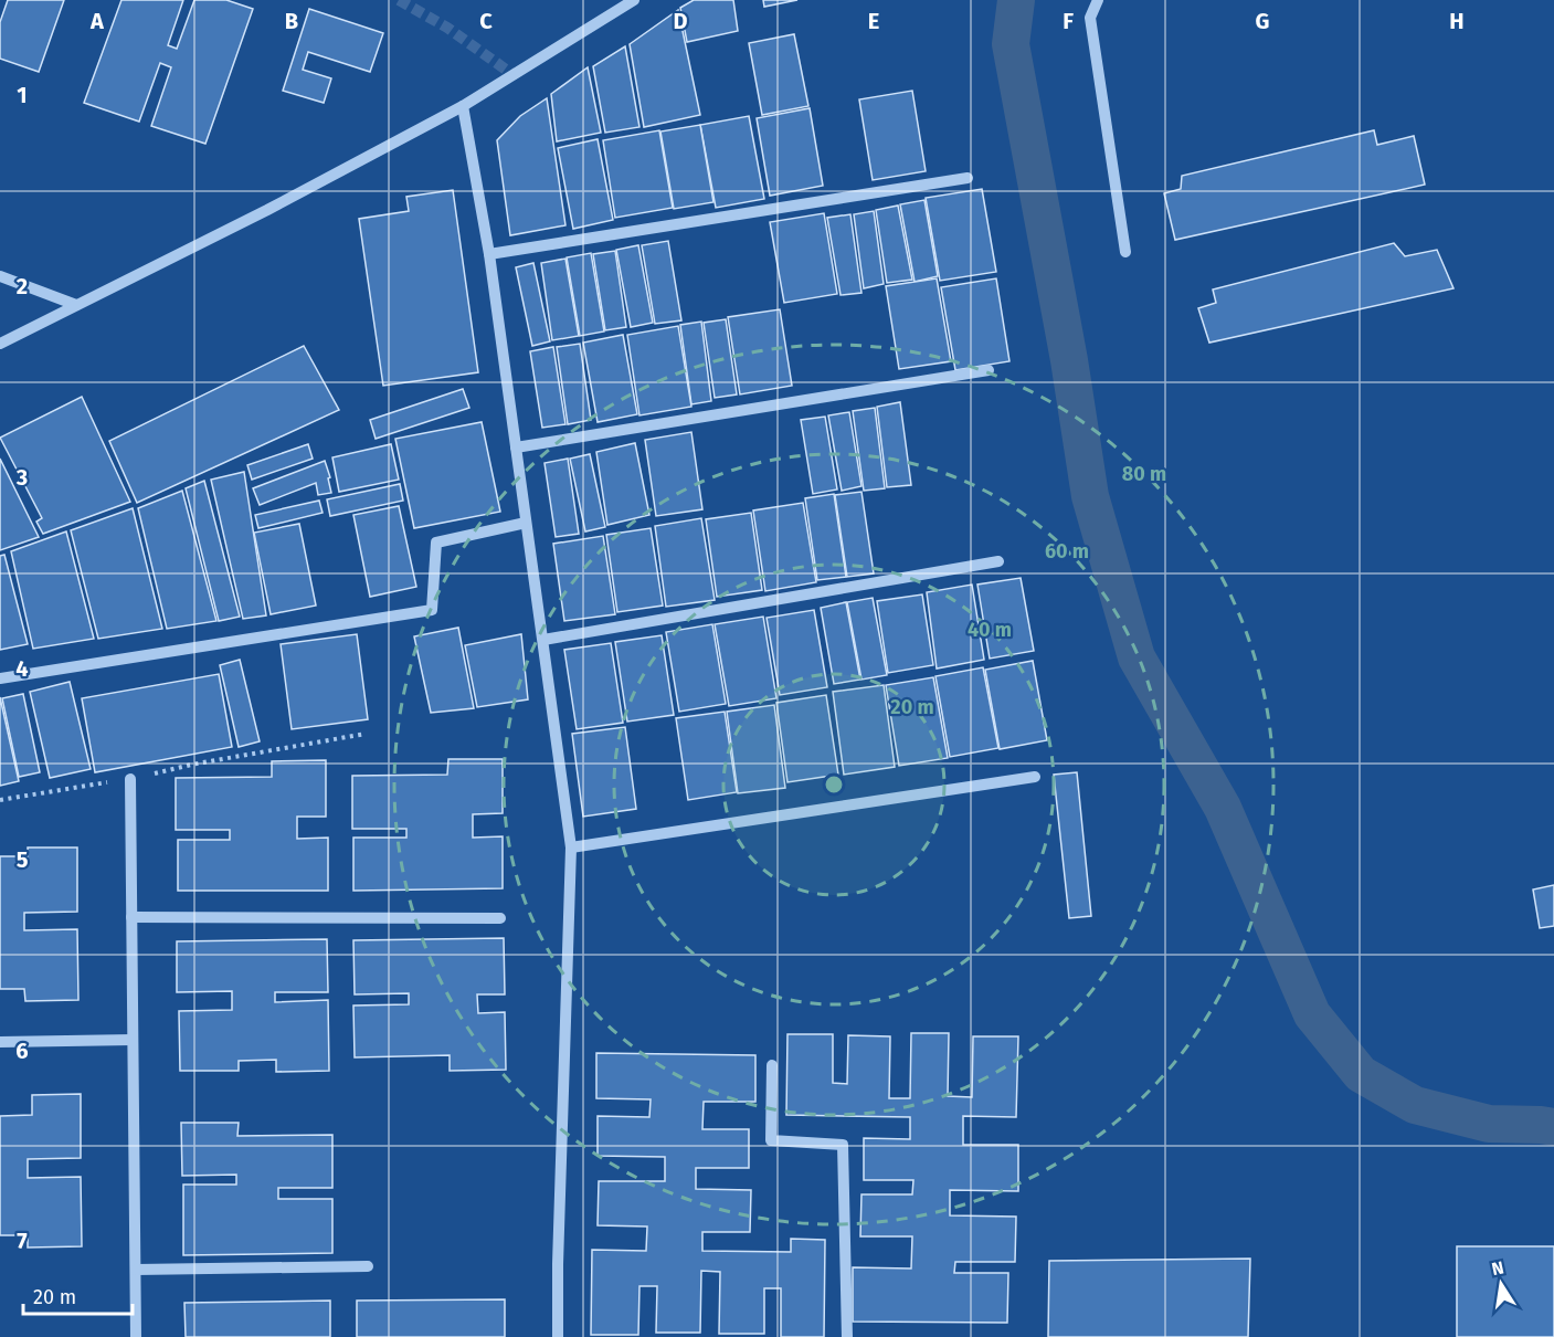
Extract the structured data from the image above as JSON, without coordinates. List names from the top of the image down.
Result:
{
  "scale_bar": "20 m",
  "north": "top",
  "grid": {
    "columns": [
      "A",
      "B",
      "C",
      "D",
      "E",
      "F",
      "G",
      "H"
    ],
    "rows": [
      "1",
      "2",
      "3",
      "4",
      "5",
      "6",
      "7"
    ]
  },
  "rings": [
    "80 m",
    "60 m",
    "40 m",
    "20 m"
  ]
}
